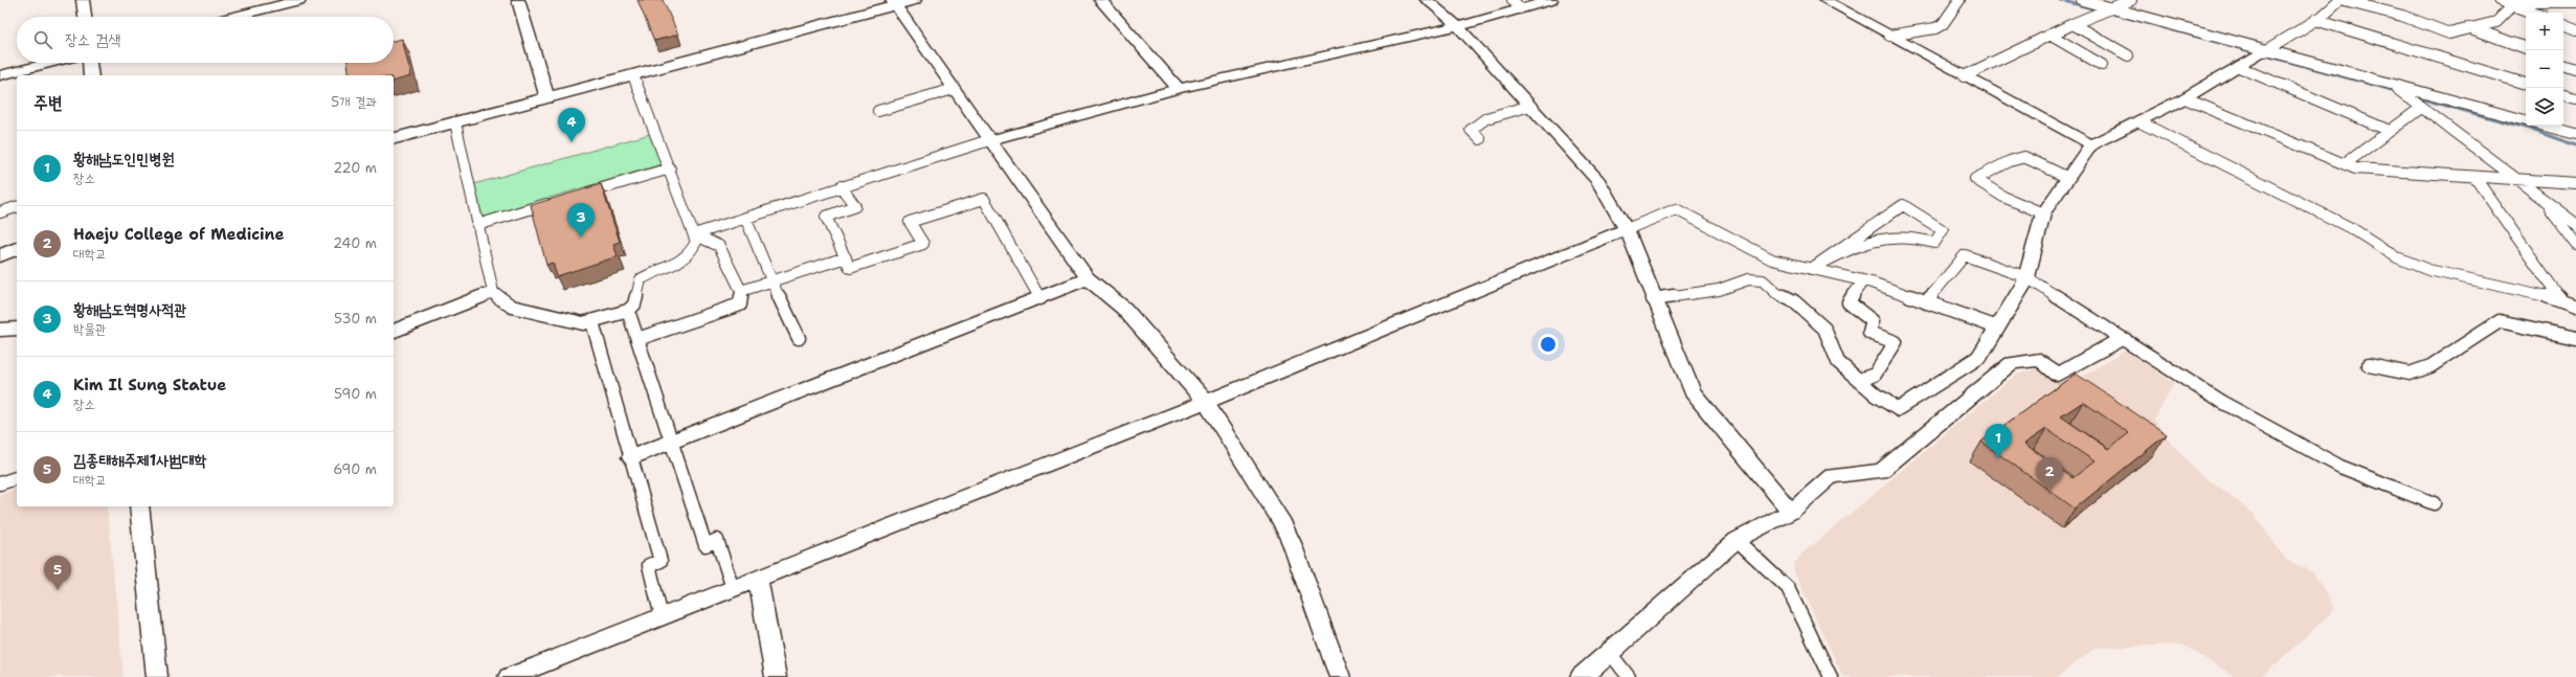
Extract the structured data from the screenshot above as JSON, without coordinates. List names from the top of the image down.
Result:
{
  "page": {
    "map_buttons": ["+", "−"],
    "search": "장소 검색",
    "heading": ["주변", "5개 결과"],
    "pins": [
      "4",
      "3",
      "1",
      "2",
      "5"
    ],
    "list": [
      {
        "mark": "1",
        "name": "황해남도인민병원",
        "note": "장소",
        "value": "220 m"
      },
      {
        "mark": "2",
        "name": "Haeju College of Medicine",
        "note": "대학교",
        "value": "240 m"
      },
      {
        "mark": "3",
        "name": "황해남도혁명사적관",
        "note": "박물관",
        "value": "530 m"
      },
      {
        "mark": "4",
        "name": "Kim Il Sung Statue",
        "note": "장소",
        "value": "590 m"
      },
      {
        "mark": "5",
        "name": "김종태해주제1사범대학",
        "note": "대학교",
        "value": "690 m"
      }
    ]
  }
}
